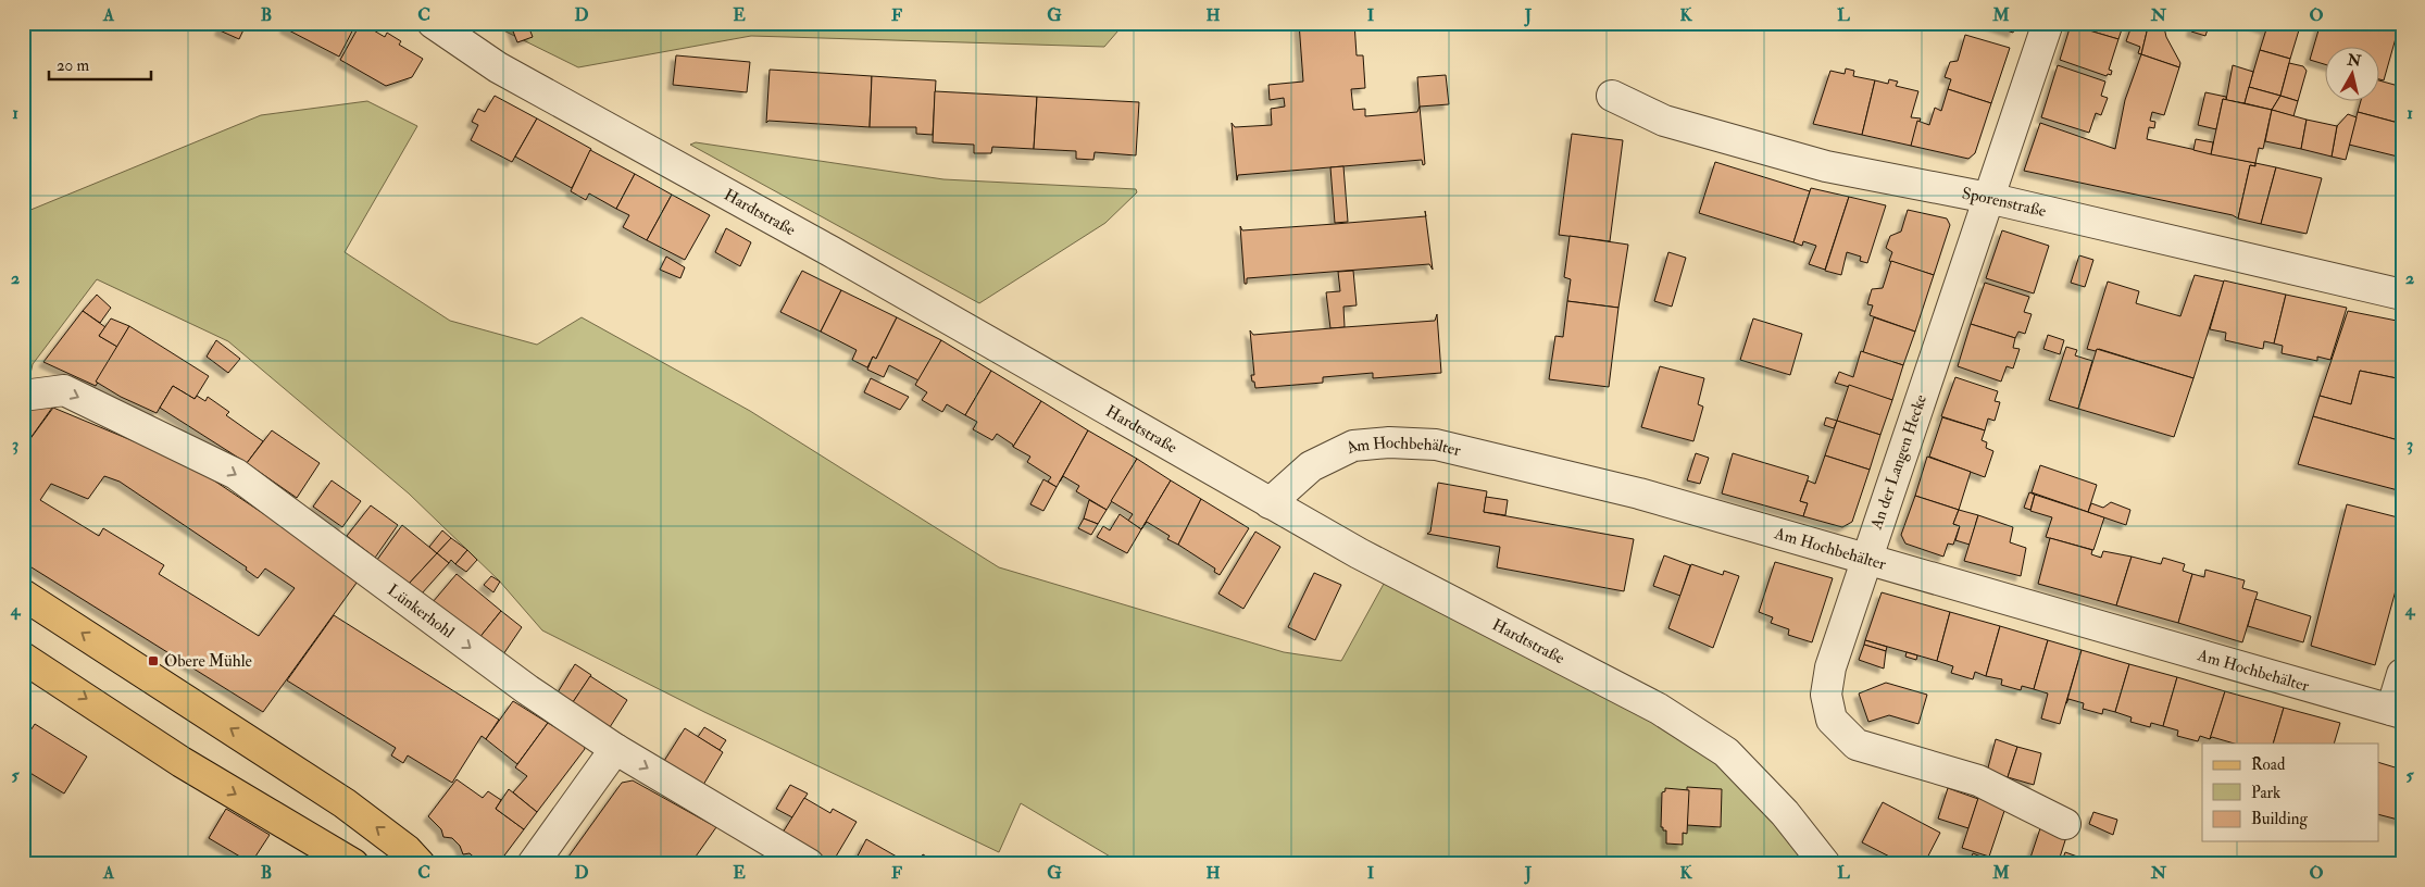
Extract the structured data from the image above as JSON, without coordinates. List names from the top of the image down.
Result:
{
  "streets": {
    "street": [
      "Sporenstraße",
      "Hardtstraße",
      "Am Hochbehälter",
      "An der Langen Hecke",
      "Lünkerhohl"
    ]
  },
  "crossings": [
    ["Sporenstraße", "An der Langen Hecke"],
    ["Hardtstraße", "Am Hochbehälter"],
    ["Am Hochbehälter", "An der Langen Hecke"]
  ],
  "one_way": ["Lünkerhohl"],
  "places": {
    "transit": ["Obere Mühle"]
  },
  "legend": ["Road", "Park", "Building"],
  "scale_bar": "20 m",
  "north": "top",
  "grid": {
    "columns": [
      "A",
      "B",
      "C",
      "D",
      "E",
      "F",
      "G",
      "H",
      "I",
      "J",
      "K",
      "L",
      "M",
      "N",
      "O"
    ],
    "rows": [
      "1",
      "2",
      "3",
      "4",
      "5"
    ]
  }
}
